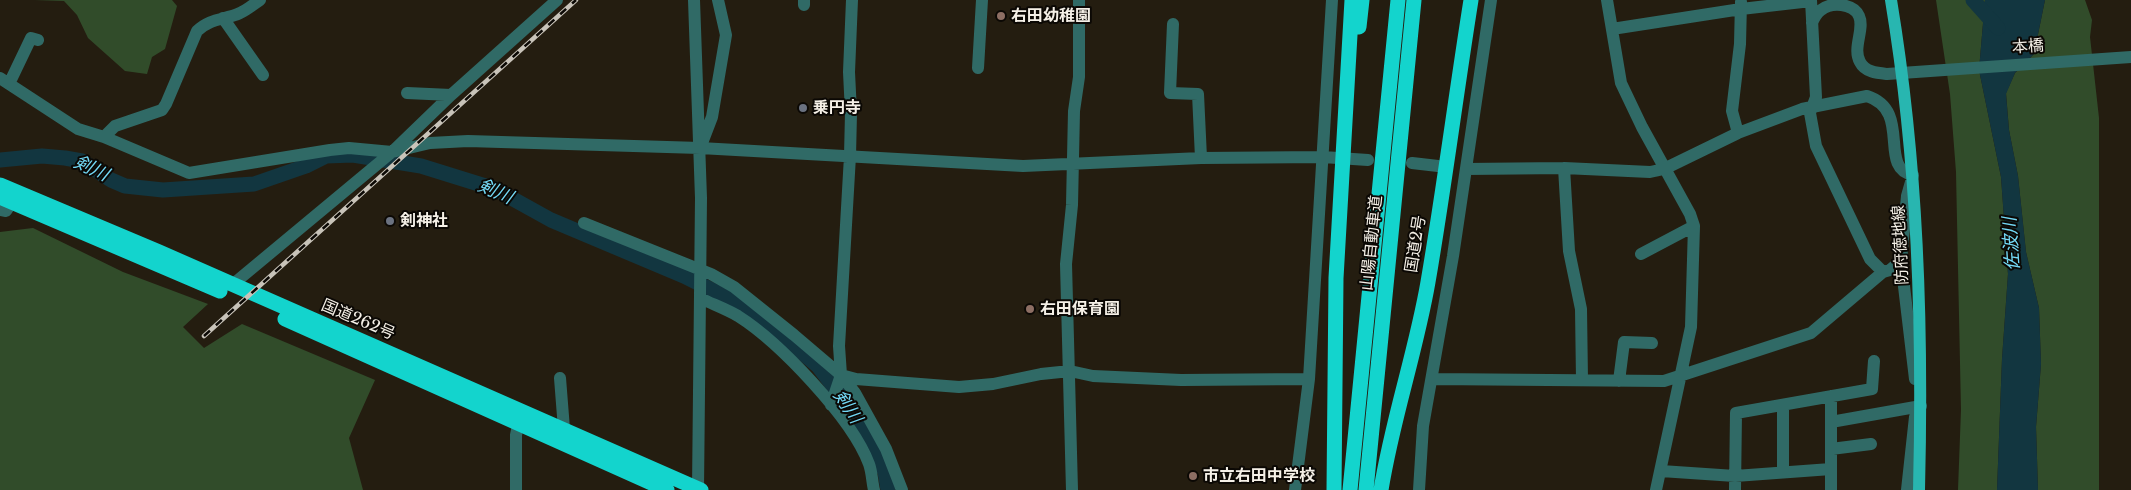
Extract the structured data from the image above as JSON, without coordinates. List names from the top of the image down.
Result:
{
  "streets": {
    "highway": ["山陽自動車道", "国道2号", "国道262号"],
    "main road": ["防府徳地線"],
    "street": ["本橋"]
  },
  "crossings": [
    ["本橋", "防府徳地線"]
  ],
  "water": ["剣川", "佐波川"],
  "places": [
    "右田幼稚園",
    "乗円寺",
    "剣神社",
    "右田保育園",
    "市立右田中学校"
  ]
}
